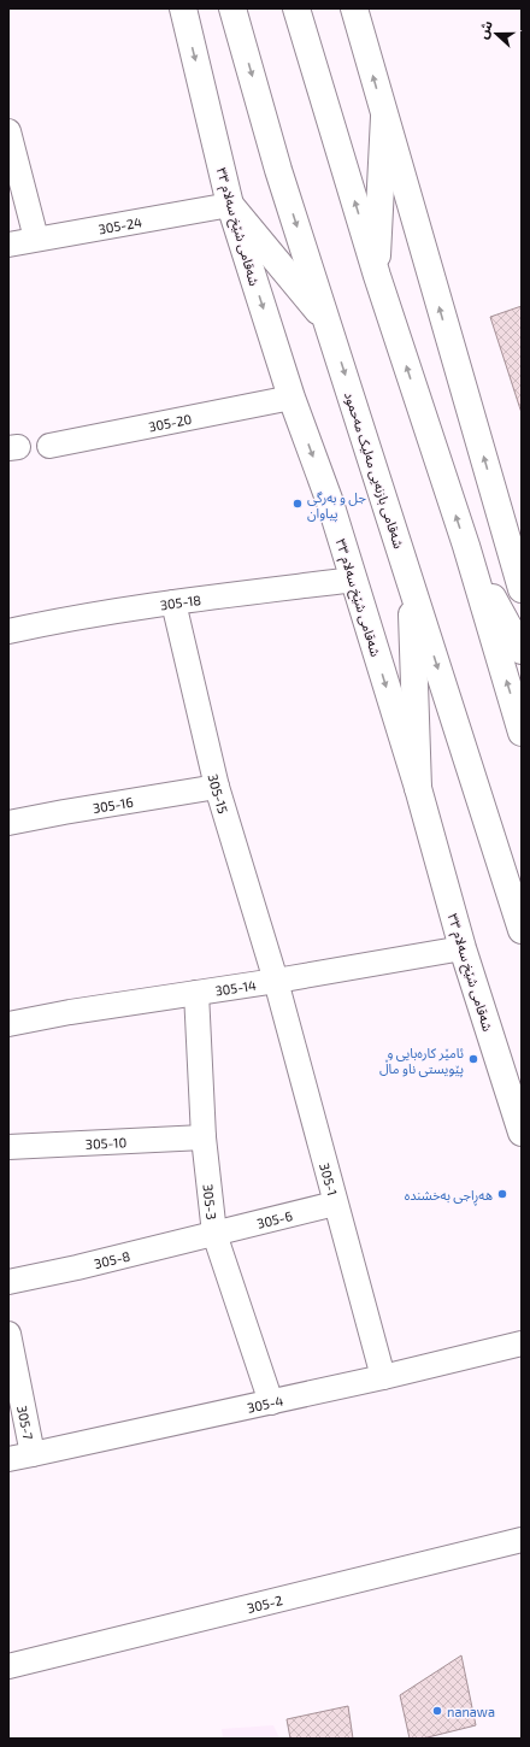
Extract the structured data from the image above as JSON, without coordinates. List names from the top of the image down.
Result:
{
  "streets": {
    "main road": ["شەقامی شێخ سەلام ٣٣", "شەقامی بازنەیی مەلیک مەحمود"],
    "street": [
      "305-24",
      "305-20",
      "305-18",
      "305-15",
      "305-16",
      "305-14",
      "305-10",
      "305-1",
      "305-3",
      "305-6",
      "305-8",
      "305-4",
      "305-7",
      "305-2"
    ]
  },
  "crossings": [
    ["305-24", "شەقامی شێخ سەلام ٣٣"],
    ["شەقامی شێخ سەلام ٣٣", "305-20"],
    ["شەقامی شێخ سەلام ٣٣", "305-18"],
    ["شەقامی شێخ سەلام ٣٣", "305-14"],
    ["305-18", "305-15"],
    ["305-15", "305-16"],
    ["305-15", "305-14"],
    ["305-15", "305-1"],
    ["305-14", "305-1"],
    ["305-14", "305-3"],
    ["305-10", "305-3"],
    ["305-1", "305-6"],
    ["305-1", "305-4"],
    ["305-3", "305-6"],
    ["305-3", "305-8"],
    ["305-3", "305-4"],
    ["305-6", "305-8"],
    ["305-4", "305-7"]
  ],
  "places": [
    "جل و بەرگی پیاوان",
    "ئامێر کارەبایی و پێویستی ناو ماڵ",
    "هەڕاجی بەخشندە",
    "nanawa"
  ],
  "north": "left"
}
